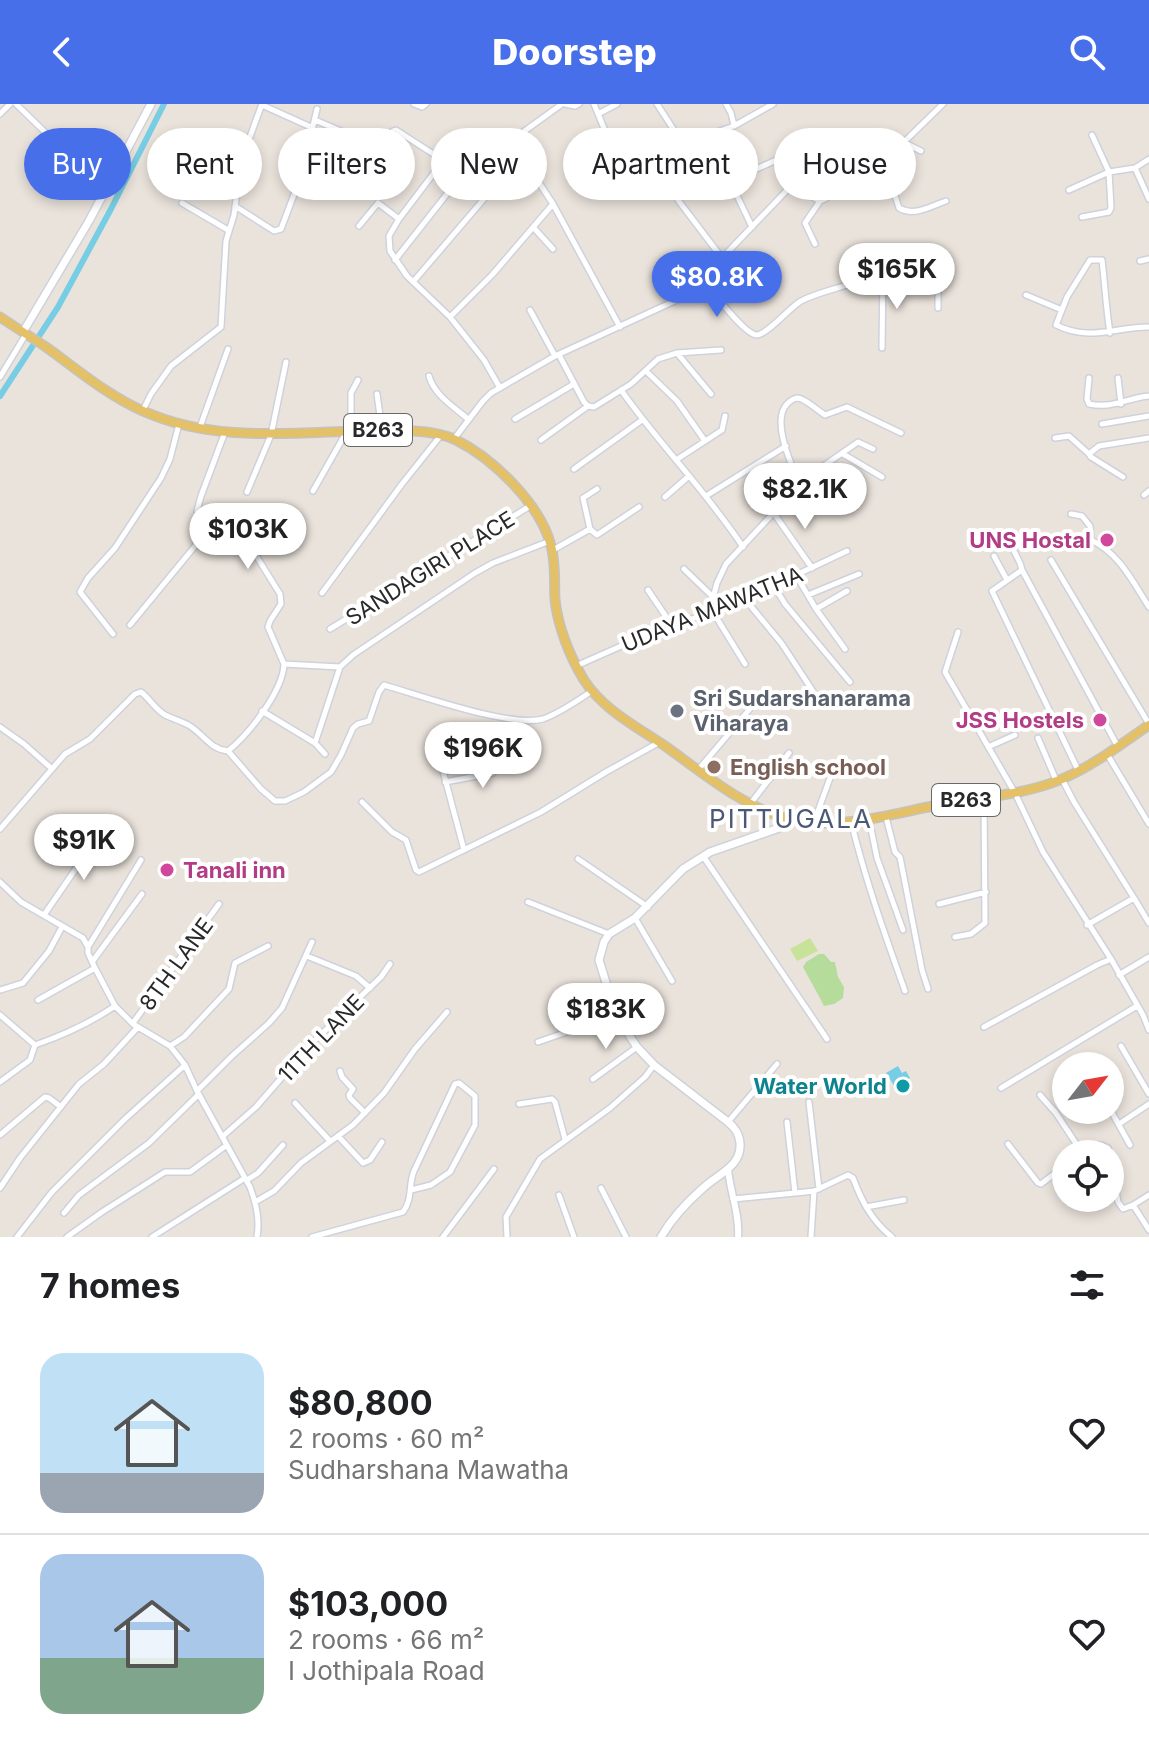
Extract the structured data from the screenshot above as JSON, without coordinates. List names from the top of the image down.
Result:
{
  "streets": {
    "main road": ["B263"],
    "street": [
      "SANDAGIRI PLACE",
      "UDAYA MAWATHA",
      "8TH LANE",
      "11TH LANE"
    ]
  },
  "crossings": [
    ["B263", "SANDAGIRI PLACE"],
    ["B263", "UDAYA MAWATHA"]
  ],
  "districts": ["PITTUGALA"],
  "places": [
    "UNS Hostal",
    "Sri Sudarshanarama Viharaya",
    "JSS Hostels",
    "English school",
    "Tanali inn",
    "Water World"
  ],
  "north": "top right",
  "page": {
    "header": "Doorstep",
    "chip": [
      "Buy",
      "Rent",
      "Filters",
      "New",
      "Apartment",
      "House"
    ],
    "price": [
      "$165K",
      "$80.8K",
      "$82.1K",
      "$103K",
      "$196K",
      "$91K",
      "$183K"
    ],
    "heading": "7 homes",
    "list": [
      {
        "name": "$80,800",
        "note": "2 rooms · 60 m² · Sudharshana Mawatha"
      },
      {
        "name": "$103,000",
        "note": "2 rooms · 66 m² · I Jothipala Road"
      }
    ]
  }
}
